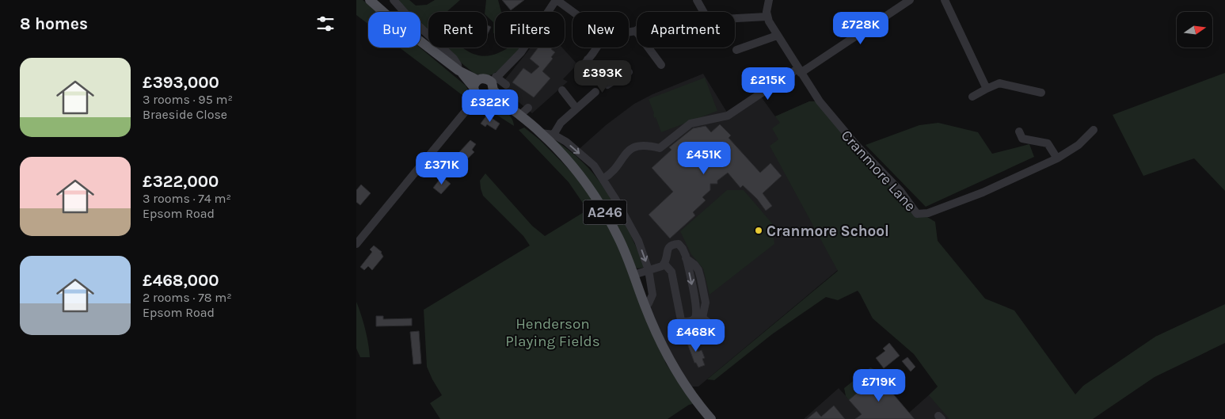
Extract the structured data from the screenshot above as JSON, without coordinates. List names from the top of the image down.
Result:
{
  "streets": {
    "main road": ["A246"],
    "street": ["Cranmore Lane"]
  },
  "parks": ["Henderson Playing Fields"],
  "places": ["Cranmore School"],
  "north": "right",
  "page": {
    "heading": "8 homes",
    "price": [
      "£728K",
      "£393K",
      "£215K",
      "£322K",
      "£451K",
      "£371K",
      "£468K",
      "£719K"
    ],
    "chip": [
      "Buy",
      "Rent",
      "Filters",
      "New",
      "Apartment"
    ],
    "list": [
      {
        "name": "£393,000",
        "note": "3 rooms · 95 m² · Braeside Close"
      },
      {
        "name": "£322,000",
        "note": "3 rooms · 74 m² · Epsom Road"
      },
      {
        "name": "£468,000",
        "note": "2 rooms · 78 m² · Epsom Road"
      }
    ]
  }
}
